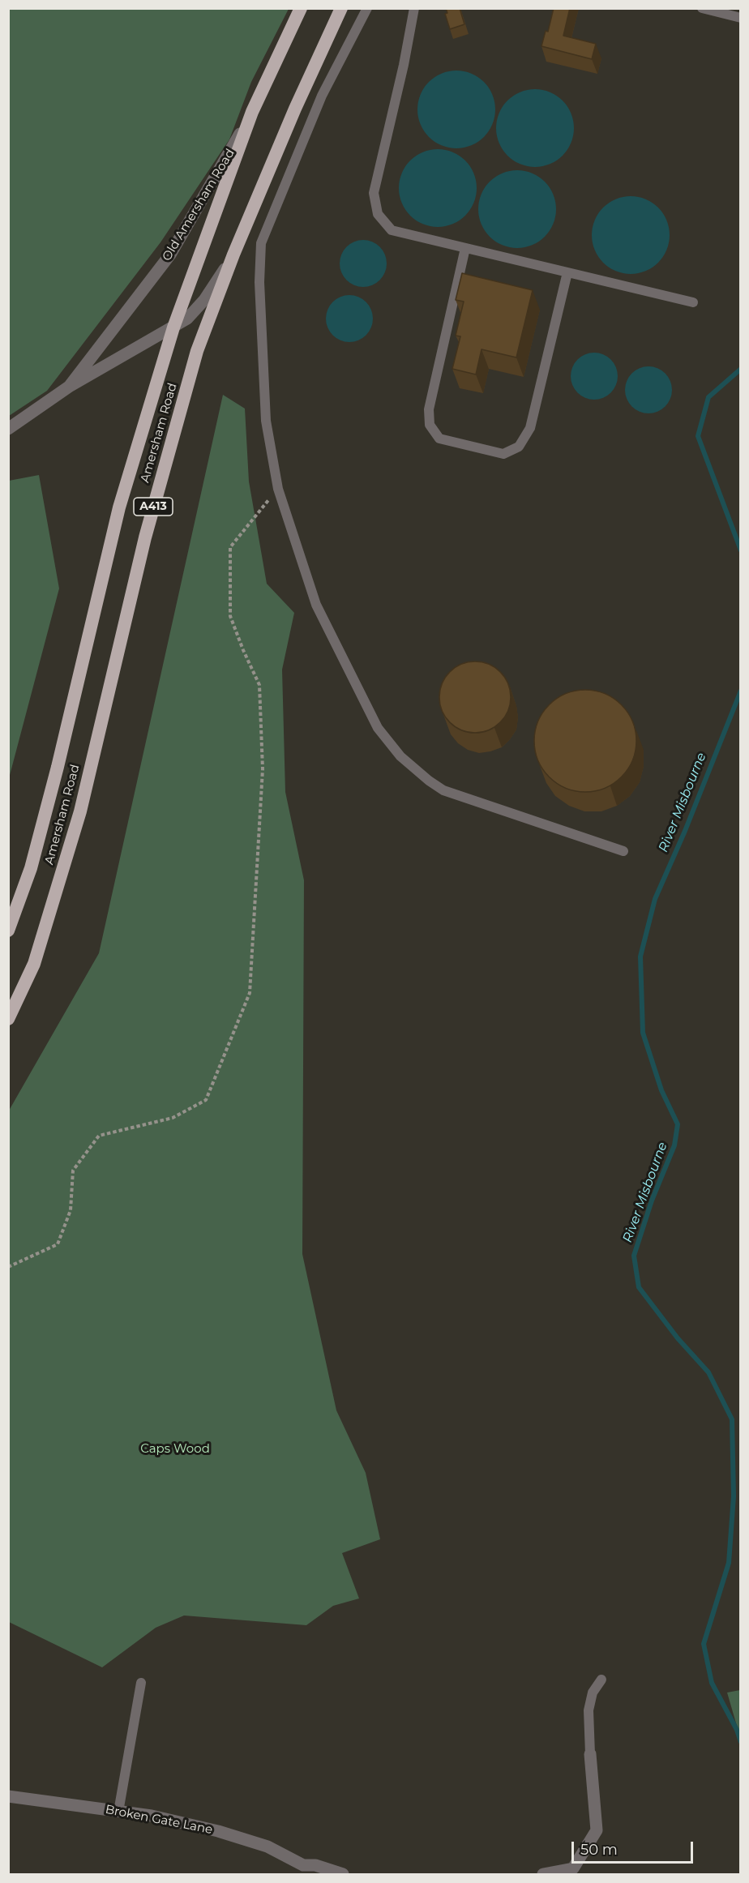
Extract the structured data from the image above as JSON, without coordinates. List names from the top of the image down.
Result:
{
  "streets": {
    "highway": ["Amersham Road", "A413"],
    "street": ["Old Amersham Road", "Broken Gate Lane"]
  },
  "crossings": [
    ["Old Amersham Road", "Amersham Road"],
    ["Old Amersham Road", "A413"]
  ],
  "water": ["River Misbourne"],
  "parks": ["Caps Wood"],
  "scale_bar": "50 m"
}
